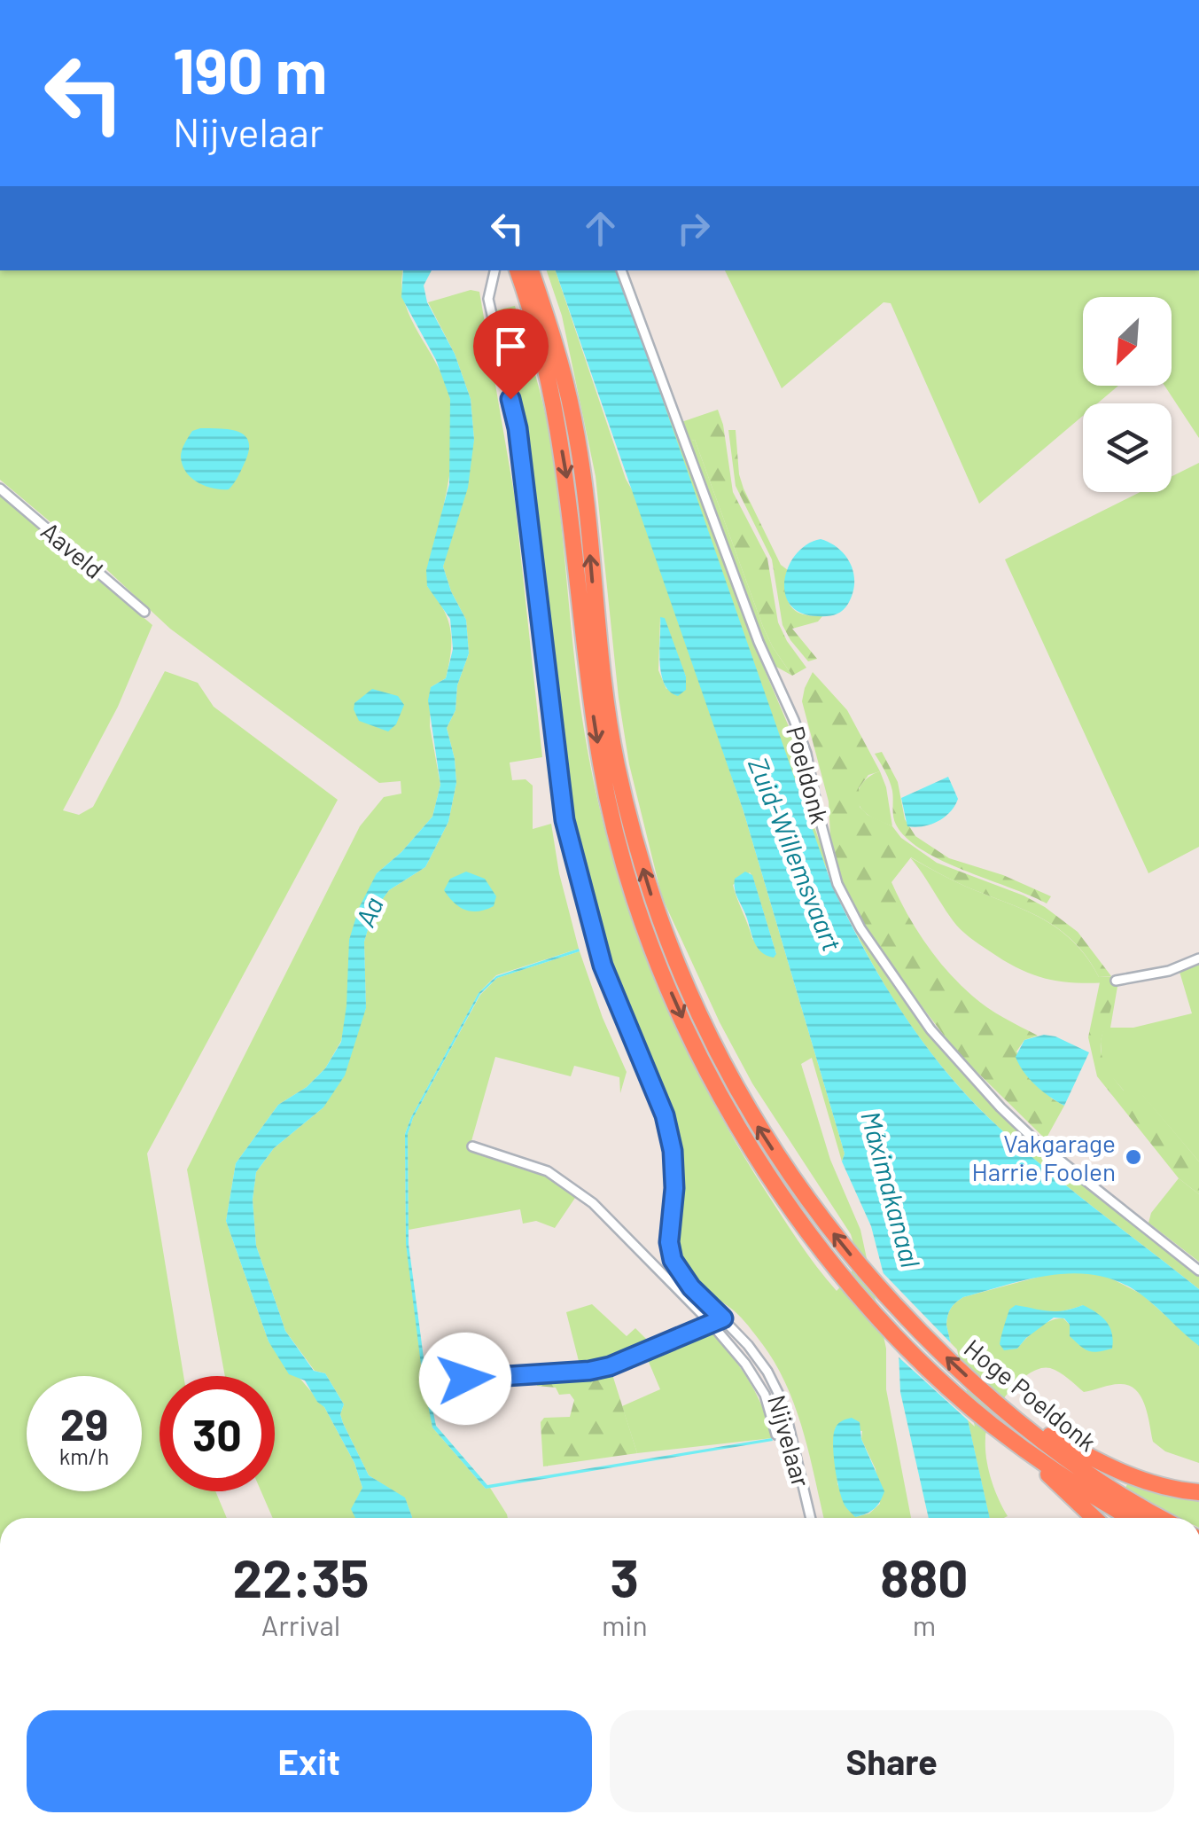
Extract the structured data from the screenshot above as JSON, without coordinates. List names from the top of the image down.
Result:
{
  "streets": {
    "highway": ["Hoge Poeldonk"],
    "street": ["Aaveld", "Poeldonk", "Nijvelaar"]
  },
  "water": ["Zuid-Willemsvaart", "Aa", "Máximakanaal"],
  "places": ["Vakgarage Harrie Foolen"],
  "north": "bottom left",
  "page": {
    "turn": ["190 m", "Nijvelaar"],
    "speed": "29 km/h",
    "limit": "30",
    "eta": [
      "22:35",
      "Arrival",
      "3",
      "min",
      "880",
      "m"
    ],
    "buttons": ["Exit", "Share"]
  }
}
